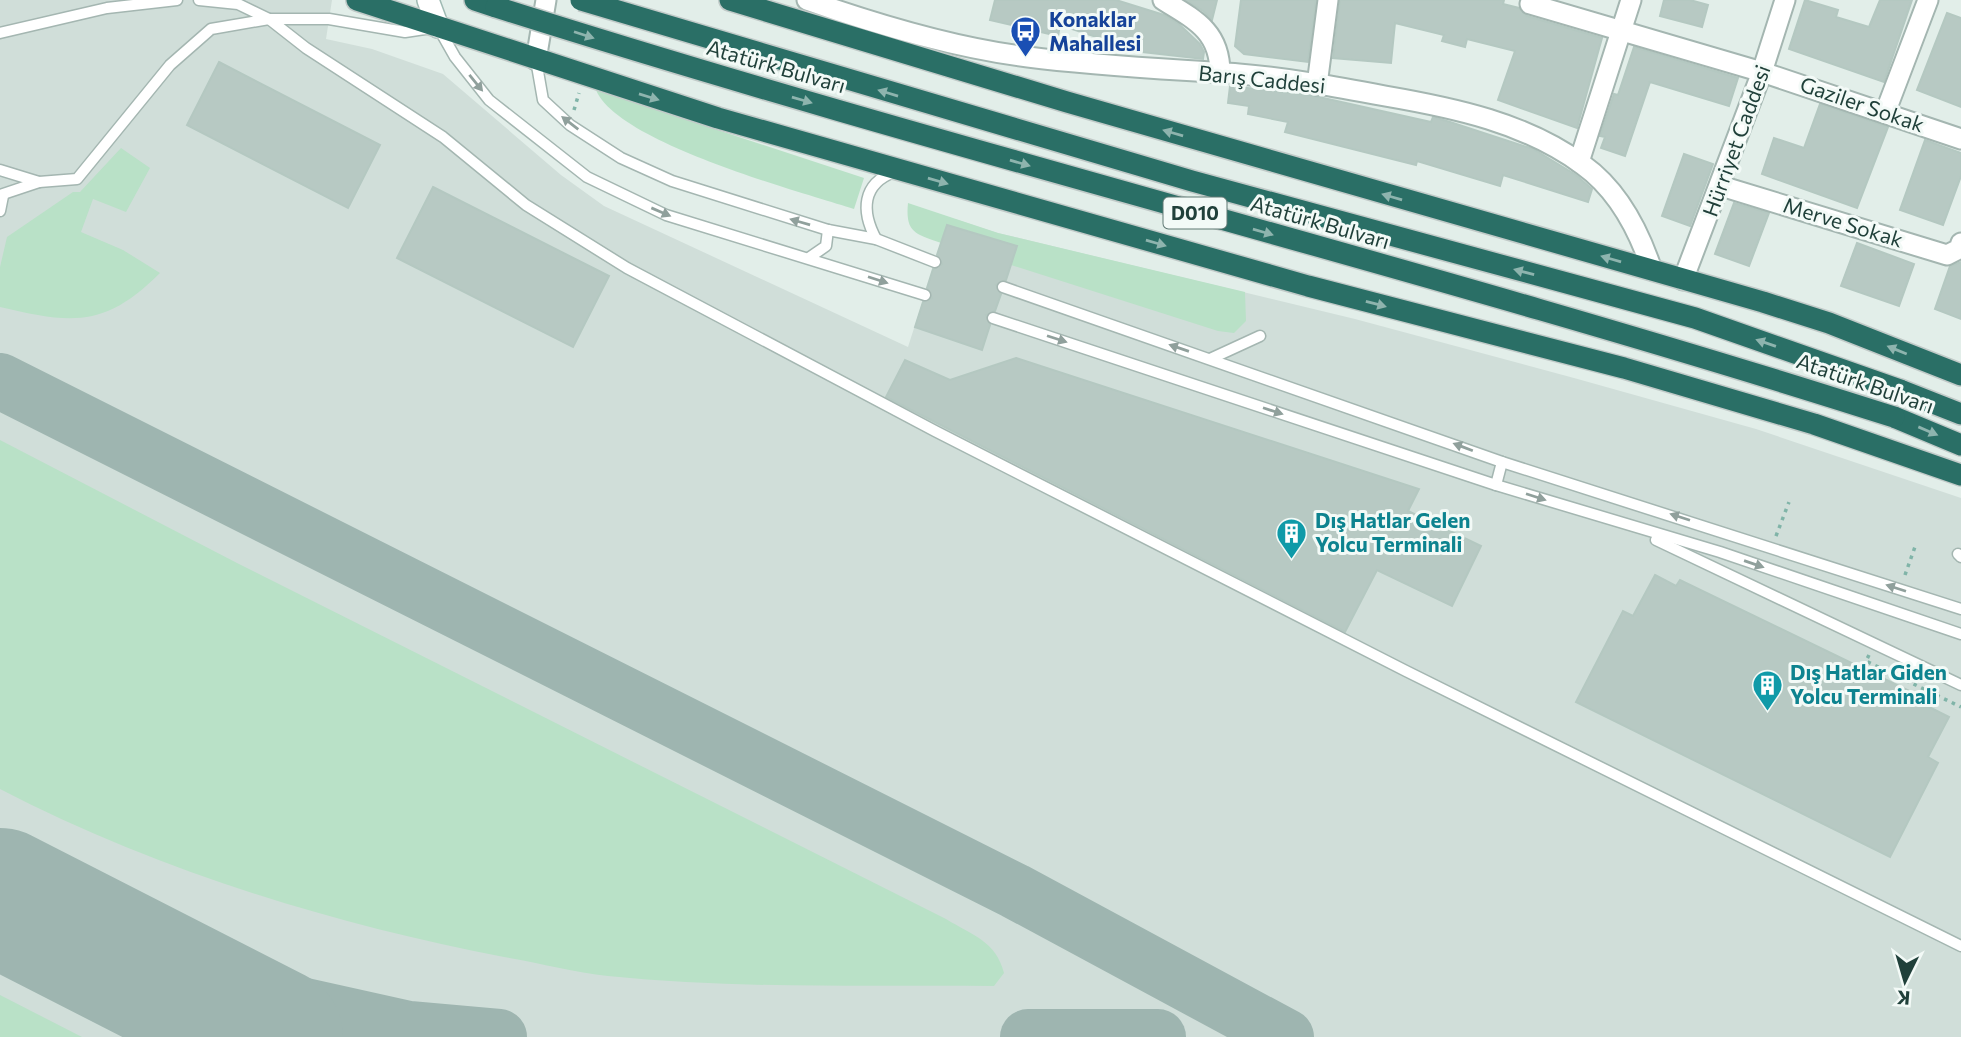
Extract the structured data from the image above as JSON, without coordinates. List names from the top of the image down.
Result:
{
  "streets": {
    "highway": ["Atatürk Bulvarı", "D010"],
    "street": [
      "Barış Caddesi",
      "Gaziler Sokak",
      "Hürriyet Caddesi",
      "Merve Sokak"
    ]
  },
  "crossings": [
    ["Gaziler Sokak", "Hürriyet Caddesi"],
    ["Hürriyet Caddesi", "Merve Sokak"]
  ],
  "places": {
    "bus stop": ["Konaklar Mahallesi"],
    "building": ["Dış Hatlar Gelen Yolcu Terminali", "Dış Hatlar Giden Yolcu Terminali"]
  },
  "north": "bottom"
}
